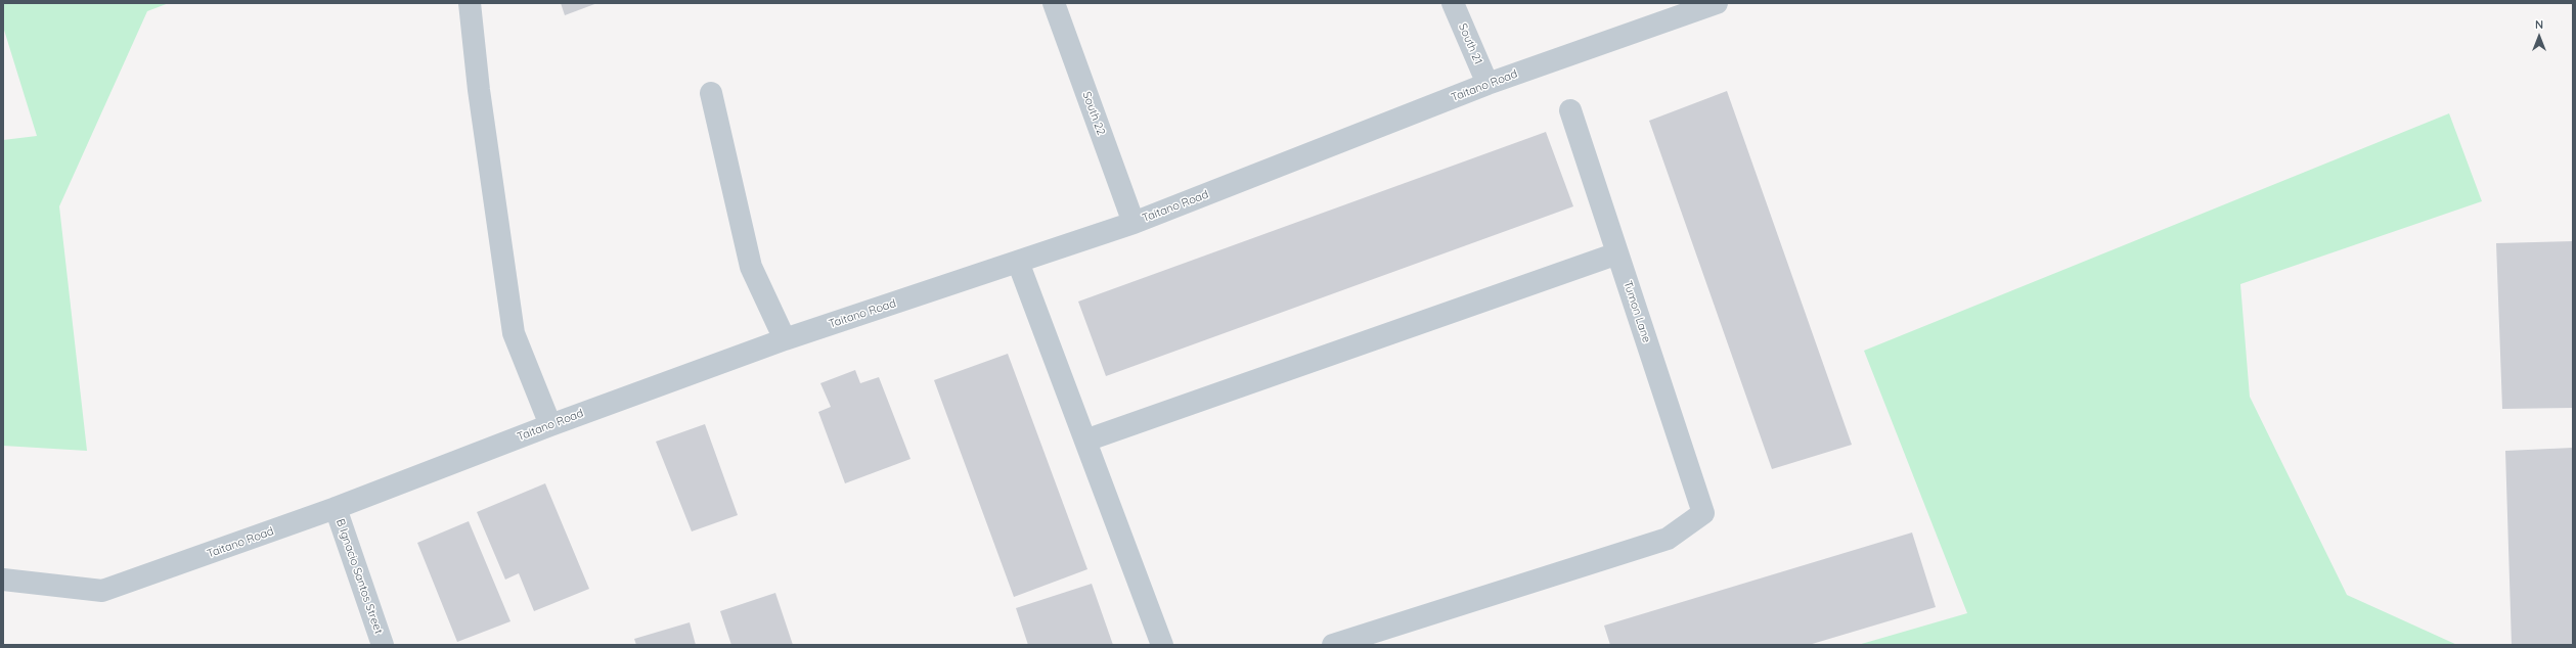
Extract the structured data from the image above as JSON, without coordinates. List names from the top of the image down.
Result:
{
  "streets": {
    "street": [
      "South 21",
      "Taitano Road",
      "South 22",
      "Tumon Lane",
      "B Ignacio Santos Street"
    ]
  },
  "crossings": [
    ["South 21", "Taitano Road"],
    ["Taitano Road", "South 22"],
    ["Taitano Road", "B Ignacio Santos Street"]
  ],
  "north": "top"
}
